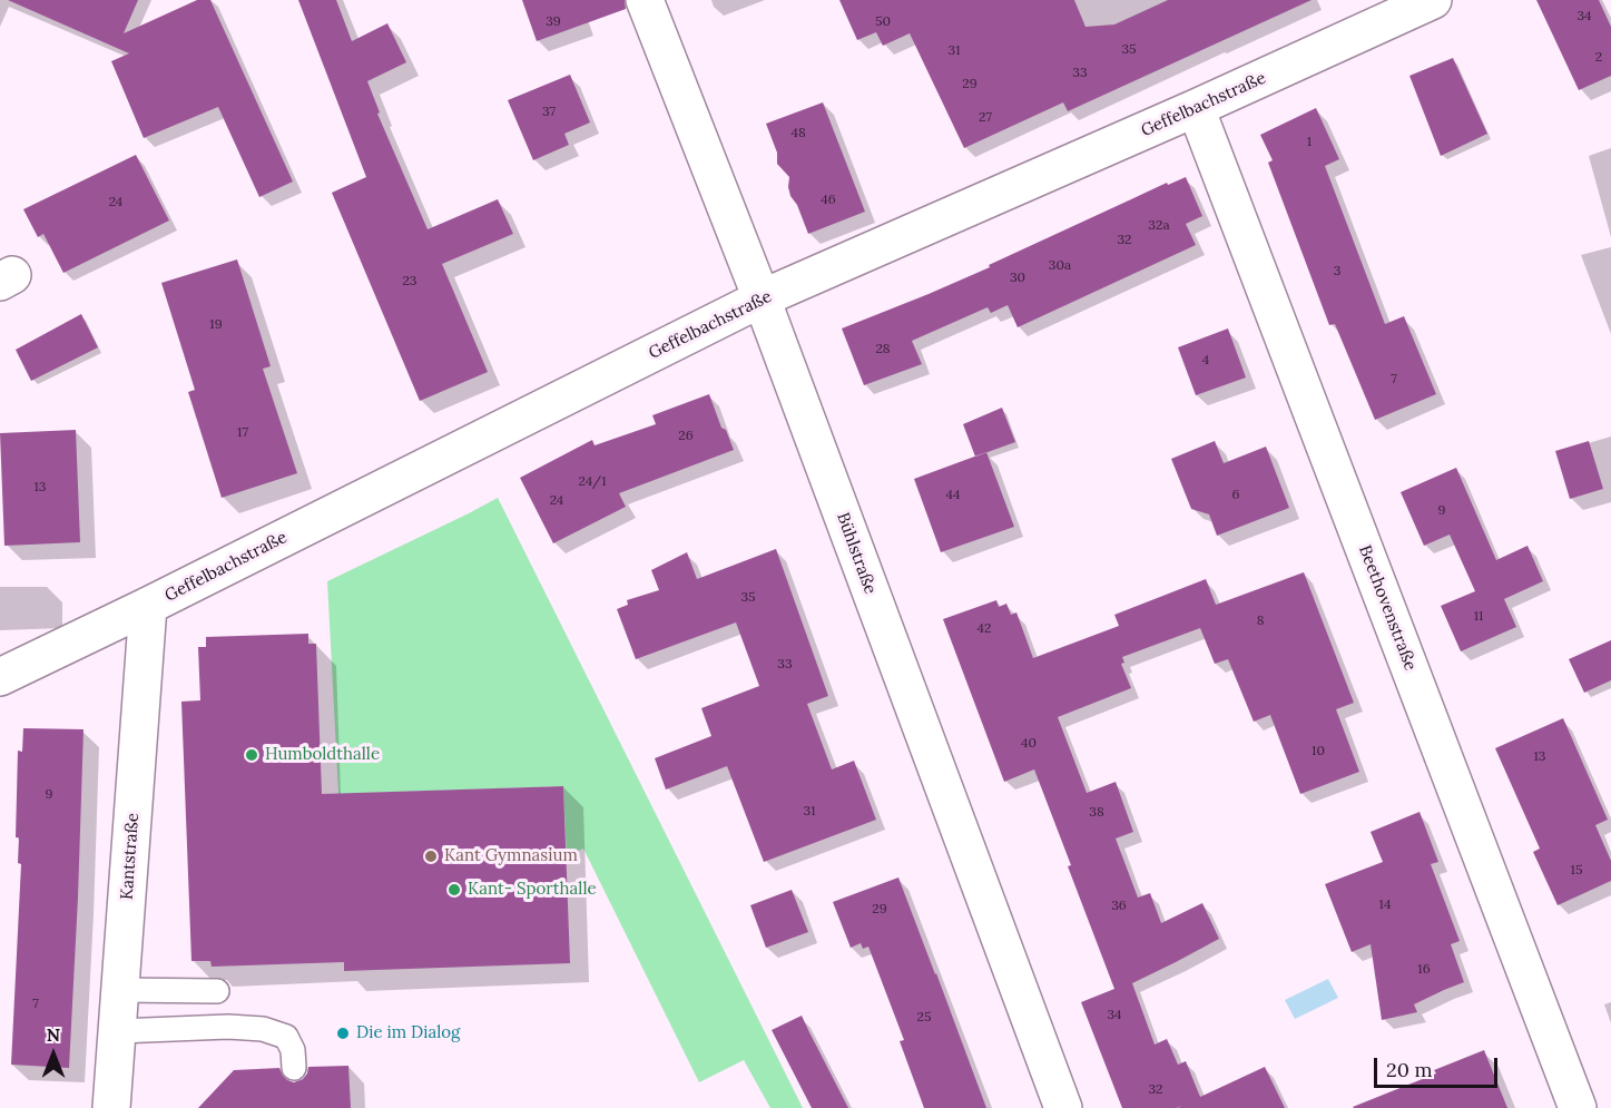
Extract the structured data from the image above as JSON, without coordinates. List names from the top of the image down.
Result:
{
  "streets": {
    "street": [
      "Geffelbachstraße",
      "Bühlstraße",
      "Beethovenstraße",
      "Kantstraße"
    ]
  },
  "crossings": [
    ["Geffelbachstraße", "Bühlstraße"],
    ["Geffelbachstraße", "Beethovenstraße"],
    ["Geffelbachstraße", "Kantstraße"]
  ],
  "places": [
    "Humboldthalle",
    "Kant Gymnasium",
    "Kant- Sporthalle",
    "Die im Dialog"
  ],
  "house_numbers": [
    "34",
    "39",
    "50",
    "35",
    "31",
    "2",
    "33",
    "29",
    "37",
    "27",
    "48",
    "1",
    "46",
    "24",
    "32a",
    "32",
    "30a",
    "3",
    "30",
    "23",
    "19",
    "28",
    "4",
    "7",
    "17",
    "26",
    "24/1",
    "13",
    "44",
    "6",
    "24",
    "9",
    "35",
    "11",
    "8",
    "42",
    "33",
    "40",
    "10",
    "13",
    "9",
    "31",
    "38",
    "15",
    "14",
    "36",
    "29",
    "16",
    "7",
    "34",
    "25",
    "32"
  ],
  "scale_bar": "20 m",
  "north": "top"
}
